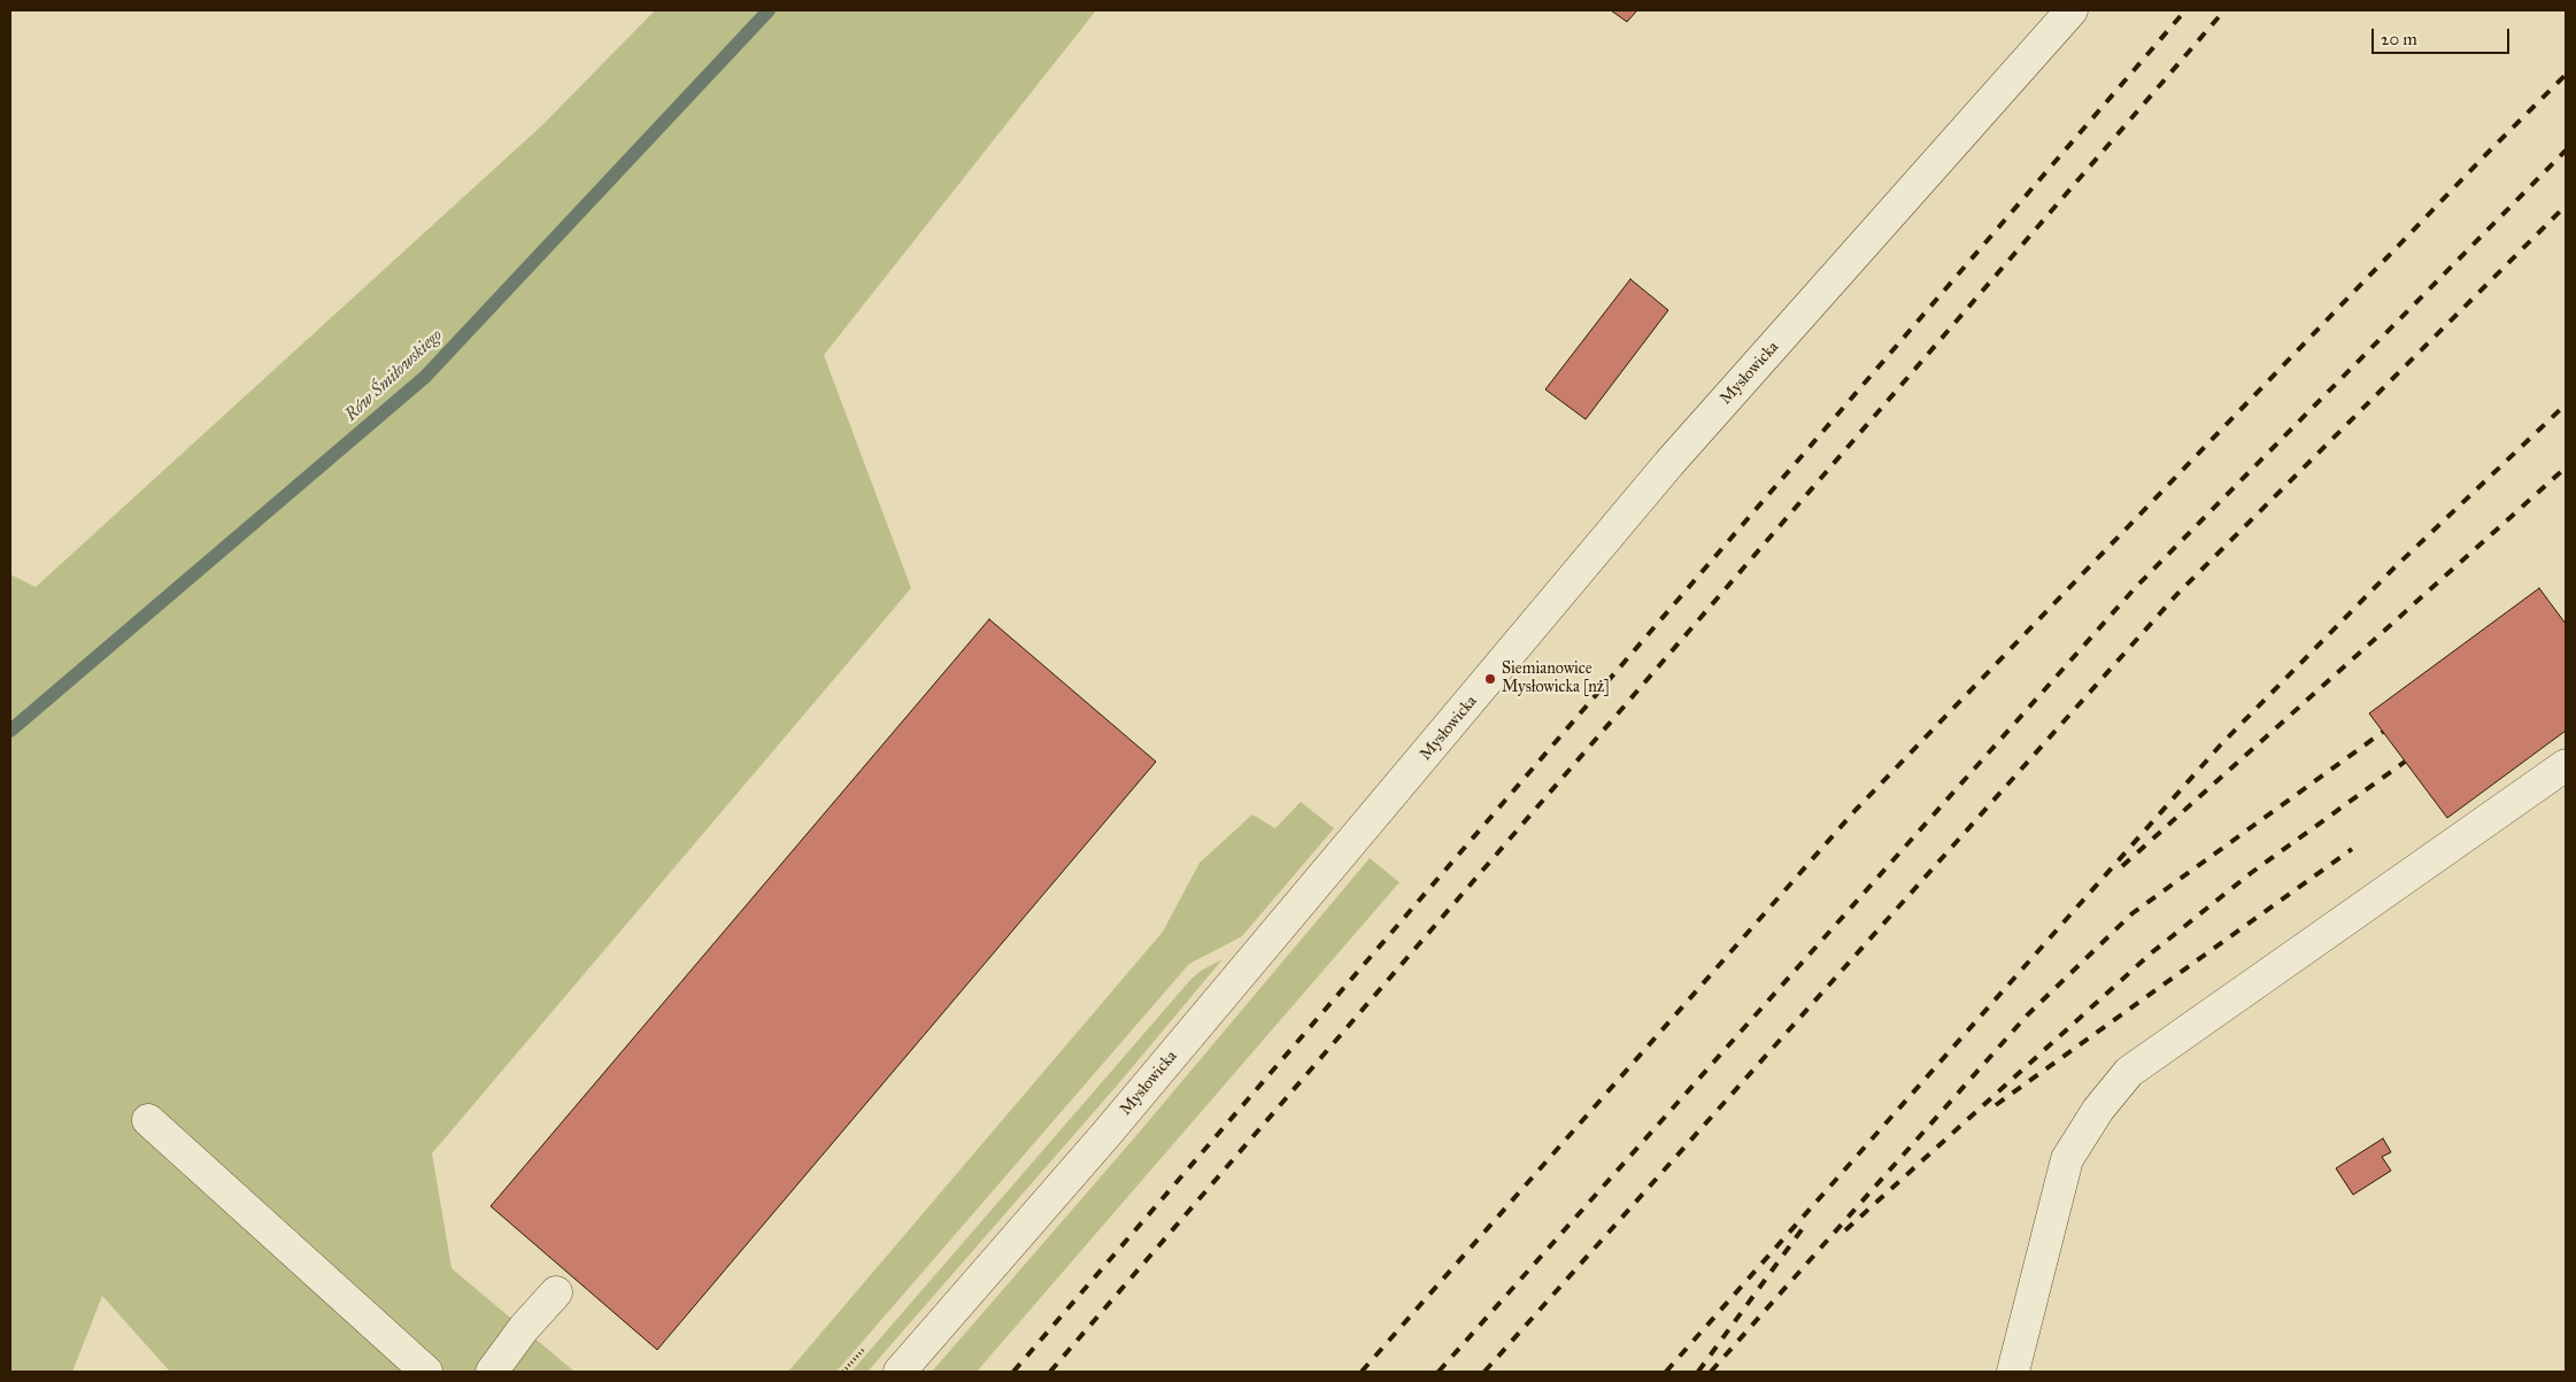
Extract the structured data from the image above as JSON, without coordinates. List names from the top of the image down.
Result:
{
  "streets": {
    "street": ["Mysłowicka"]
  },
  "water": ["Rów Śmiłowskiego"],
  "places": ["Siemianowice Mysłowicka [nż]"],
  "scale_bar": "20 m"
}
